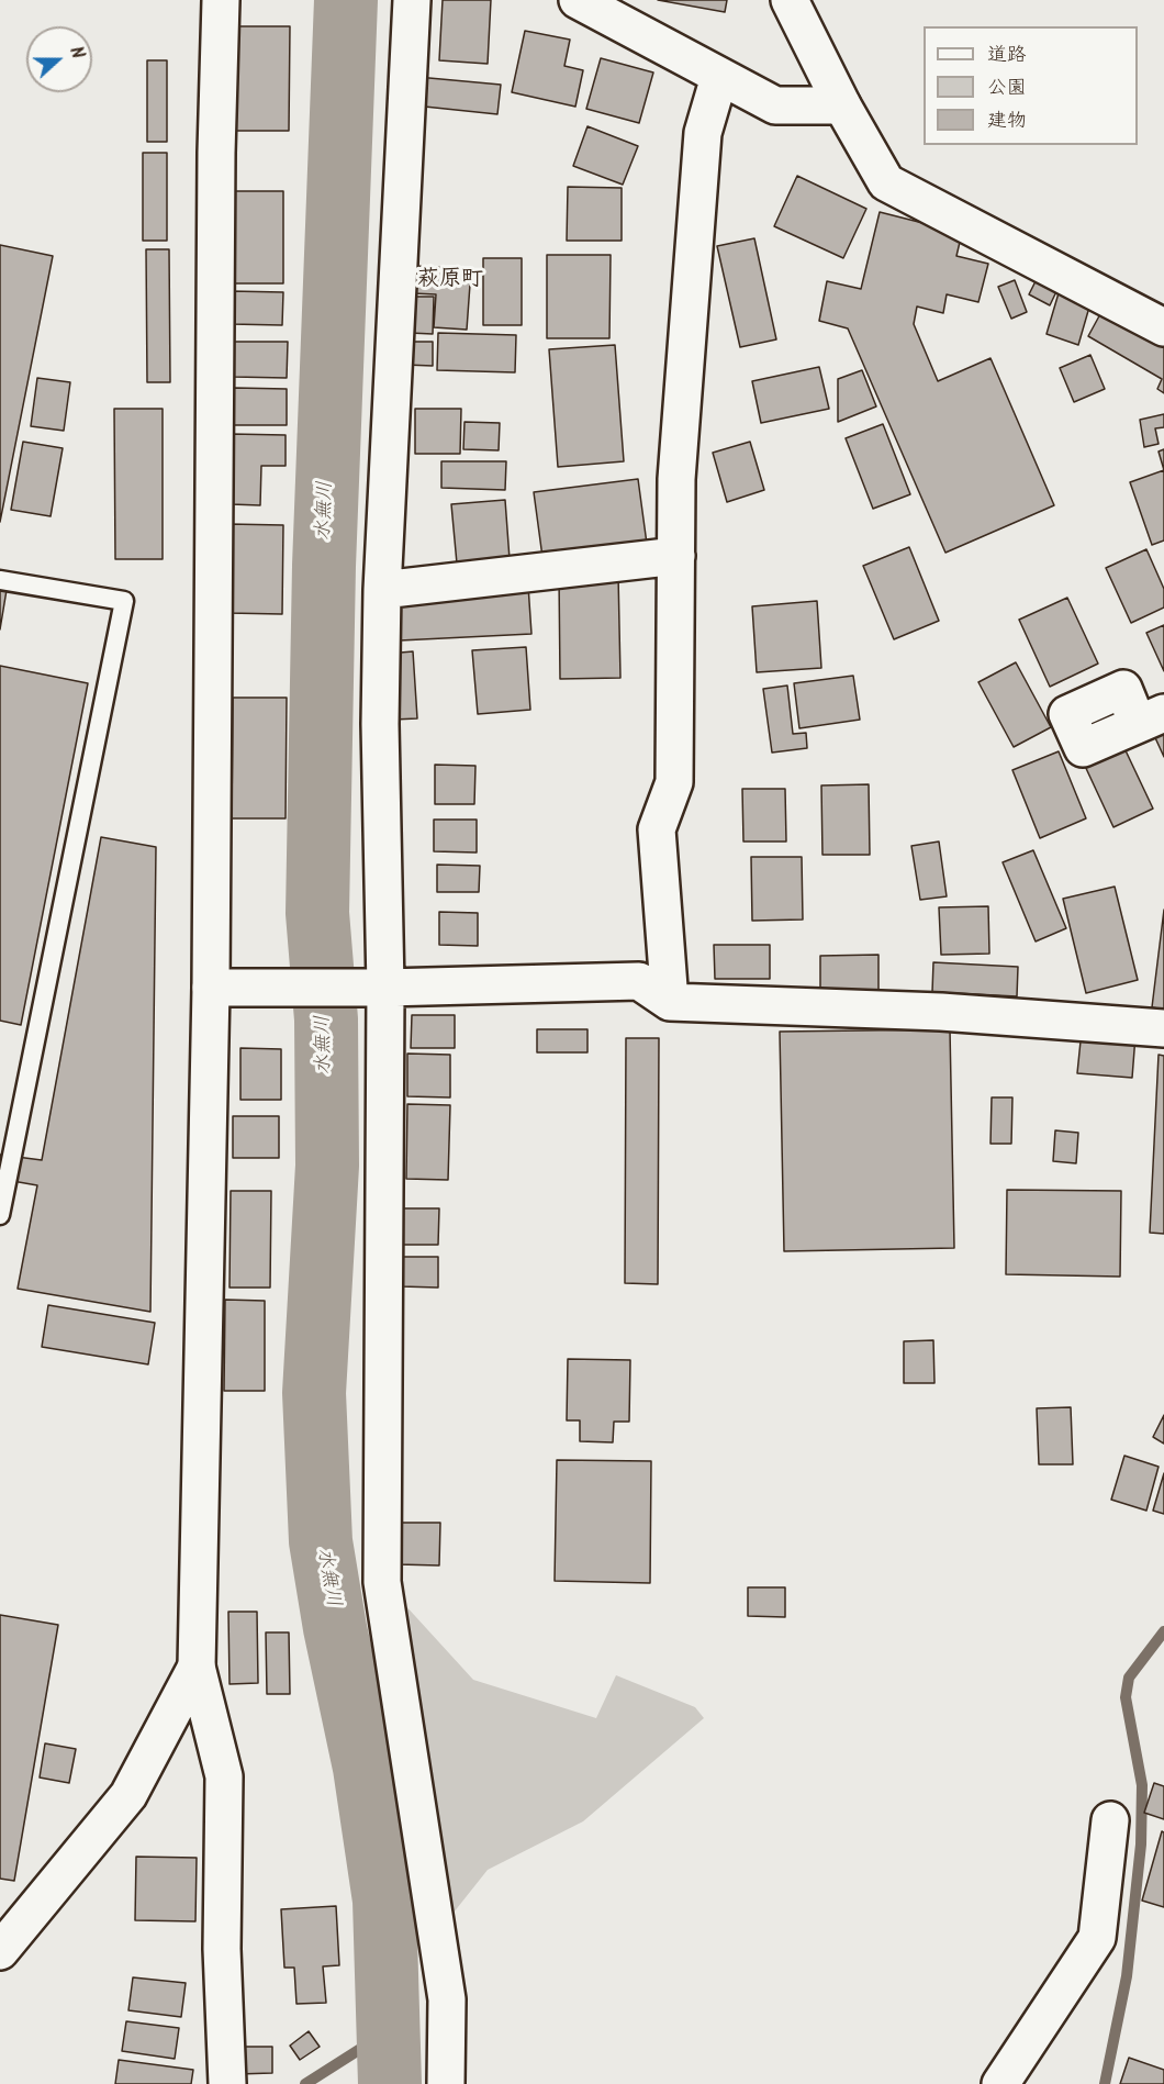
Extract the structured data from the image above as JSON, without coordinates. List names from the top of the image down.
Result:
{
  "districts": ["萩原町"],
  "water": ["水無川"],
  "legend": ["道路", "公園", "建物"],
  "north": "right"
}
